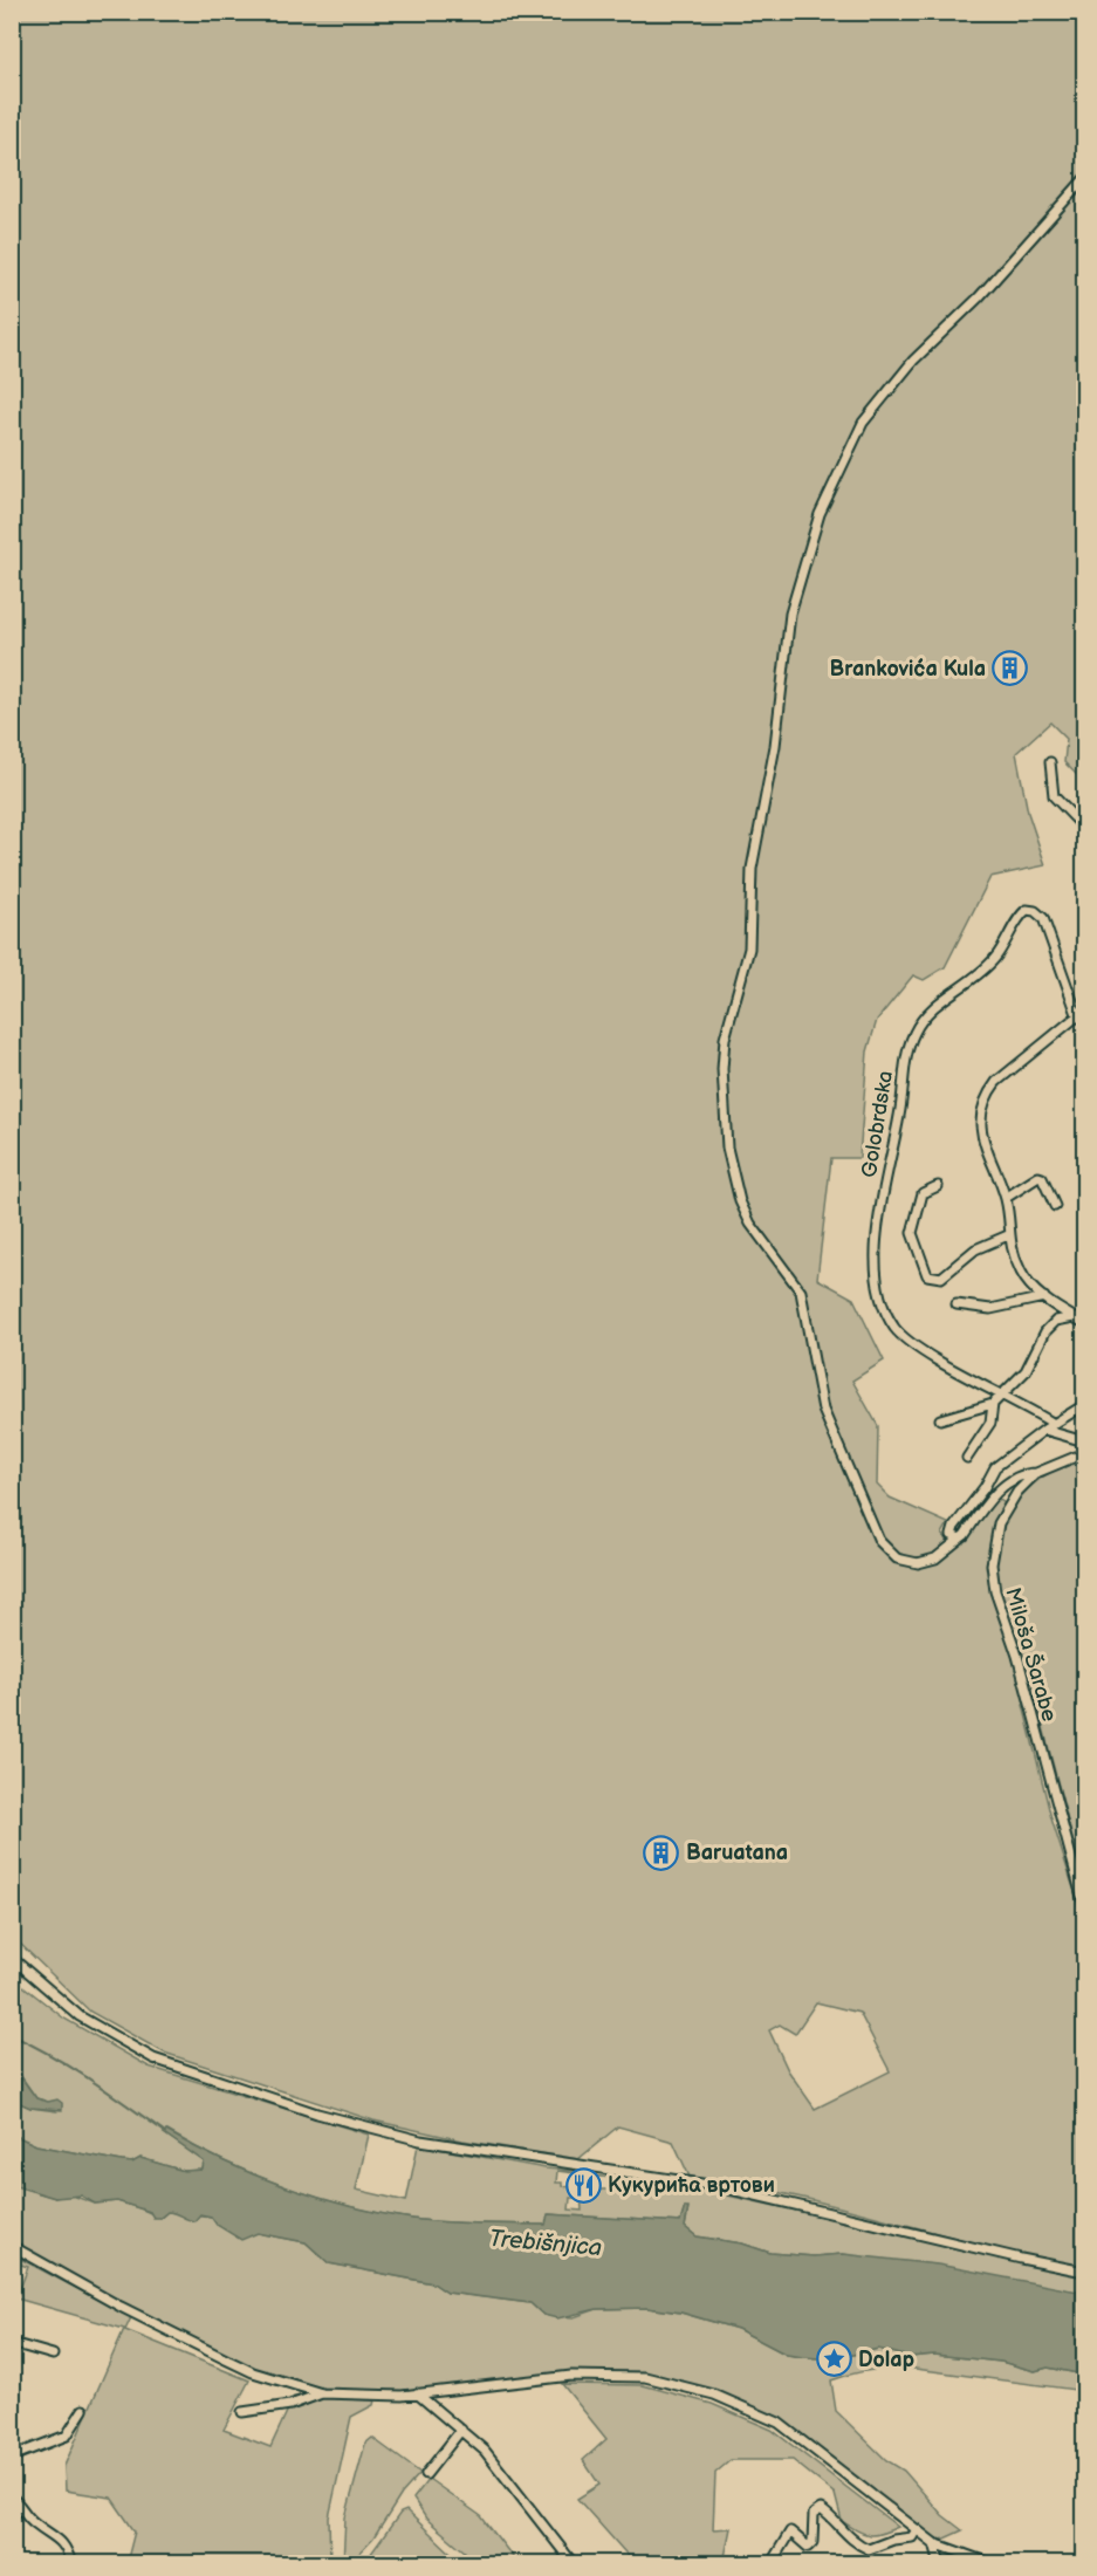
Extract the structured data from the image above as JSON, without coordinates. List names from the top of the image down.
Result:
{
  "streets": {
    "street": ["Golobrdska", "Miloša Šarabe"]
  },
  "water": ["Trebišnjica"],
  "places": {
    "building": ["Brankovića Kula", "Baruatana"],
    "restaurant": ["Кукурића вртови"],
    "place": ["Dolap"]
  }
}
